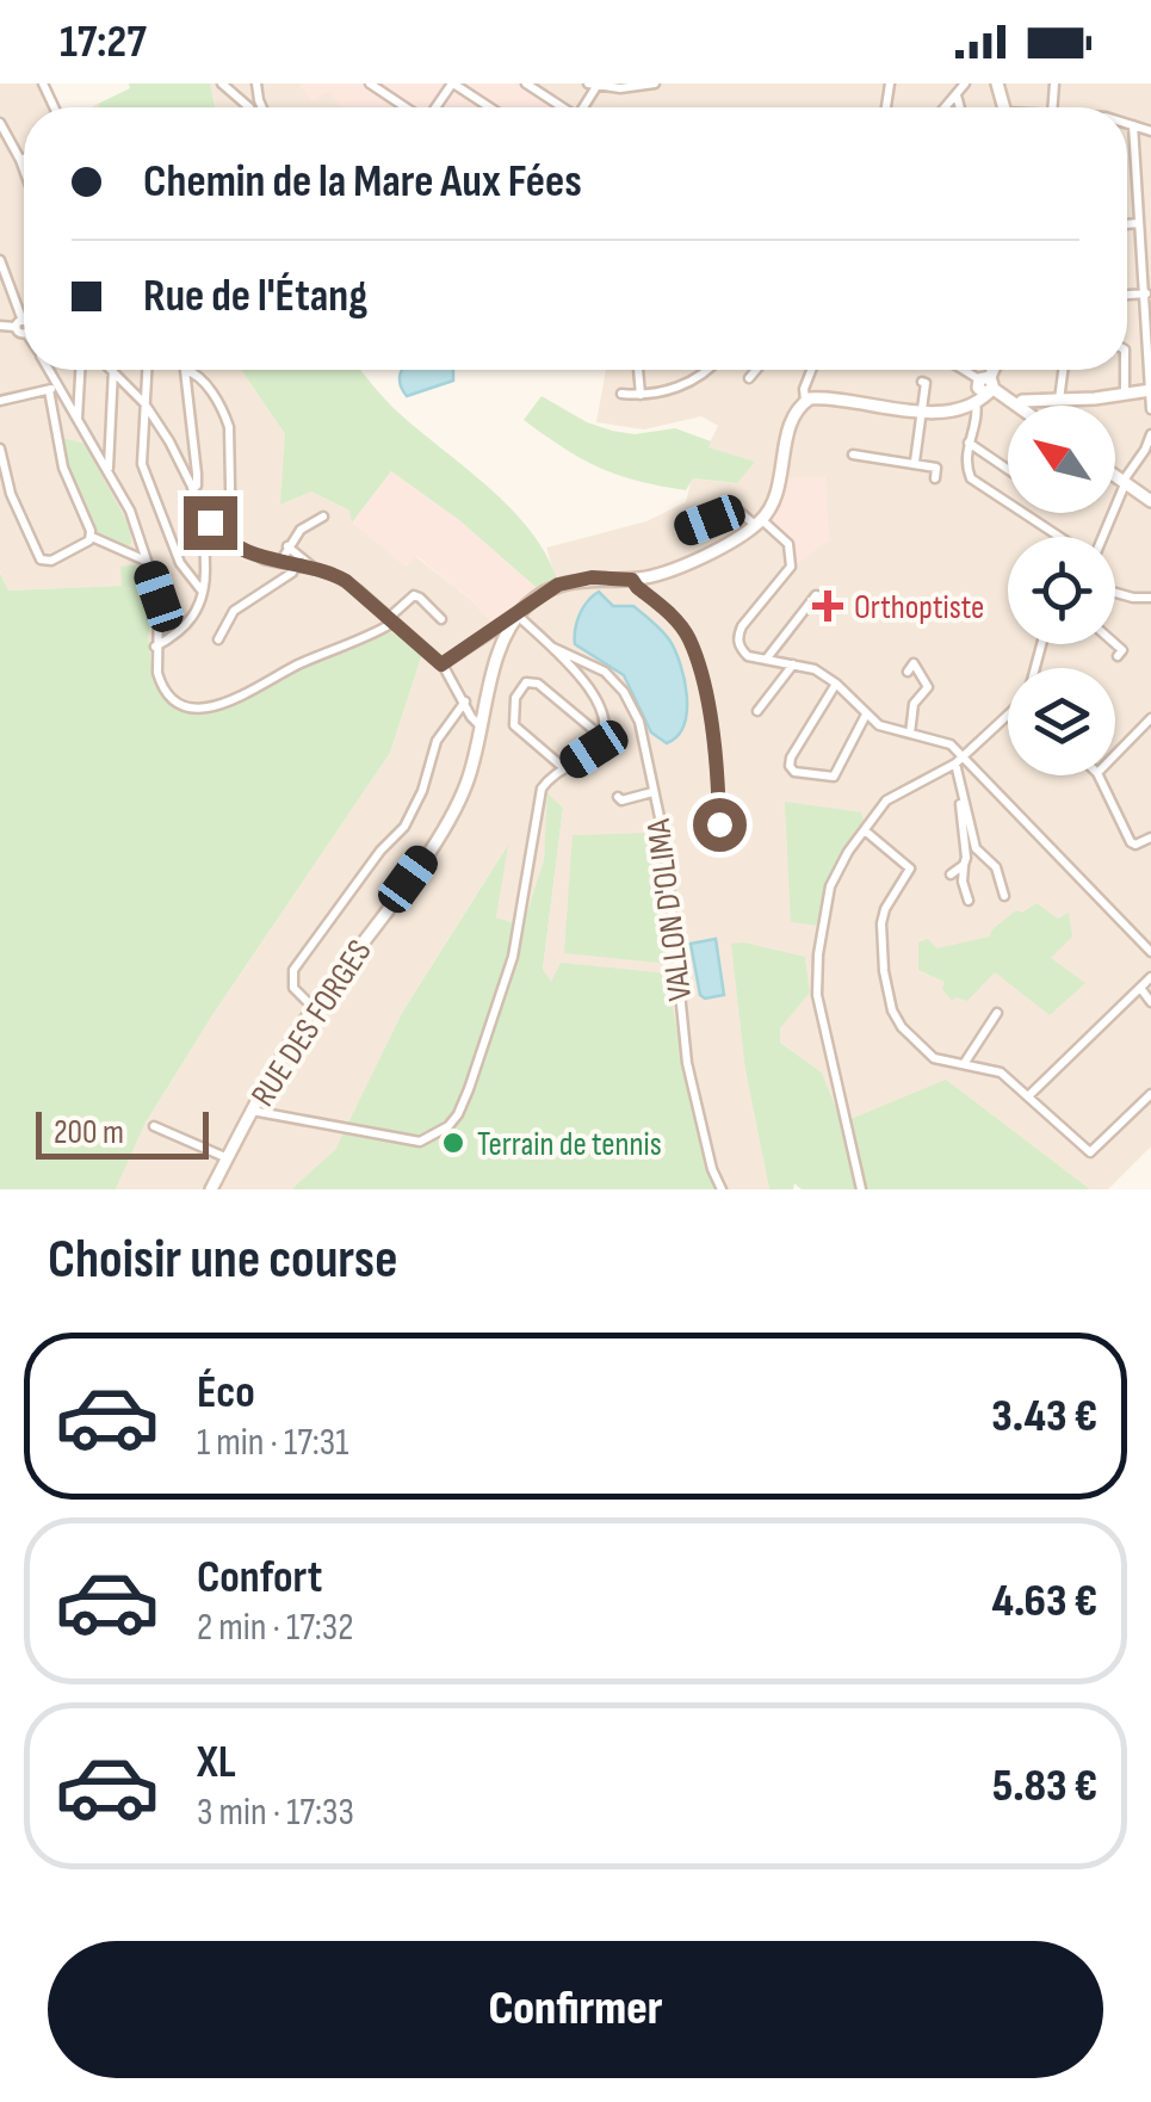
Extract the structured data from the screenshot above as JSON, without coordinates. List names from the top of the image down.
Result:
{
  "streets": {
    "main road": ["RUE DES FORGES"],
    "street": ["VALLON D'OLIMA"]
  },
  "crossings": [
    ["VALLON D'OLIMA", "RUE DES FORGES"]
  ],
  "places": {
    "health": ["Orthoptiste"],
    "other": ["Terrain de tennis"]
  },
  "scale_bar": "200 m",
  "north": "top left",
  "page": {
    "status": "17:27",
    "banner": ["Chemin de la Mare Aux Fées", "Rue de l'Étang"],
    "scale": "200 m",
    "heading": "Choisir une course",
    "list": [
      {
        "name": "Éco",
        "note": "1 min · 17:31",
        "value": "3.43 €"
      },
      {
        "name": "Confort",
        "note": "2 min · 17:32",
        "value": "4.63 €"
      },
      {
        "name": "XL",
        "note": "3 min · 17:33",
        "value": "5.83 €"
      }
    ],
    "buttons": "Confirmer"
  }
}
